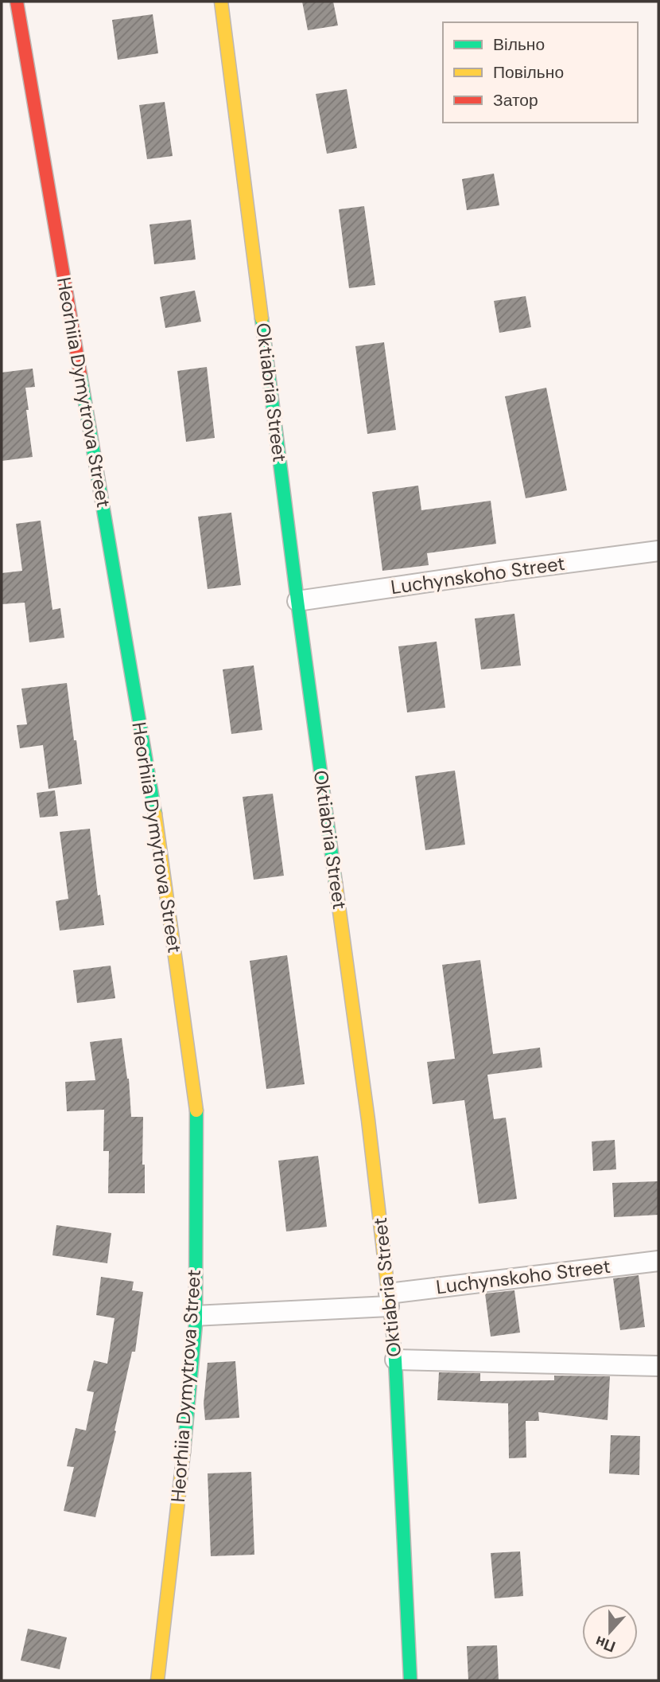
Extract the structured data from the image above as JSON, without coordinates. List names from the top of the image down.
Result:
{
  "streets": {
    "street": ["Heorhiia Dymytrova Street", "Oktiabria Street", "Luchynskoho Street"]
  },
  "crossings": [
    ["Heorhiia Dymytrova Street", "Luchynskoho Street"],
    ["Oktiabria Street", "Luchynskoho Street"]
  ],
  "legend": ["Вільно", "Повільно", "Затор"],
  "north": "bottom"
}
